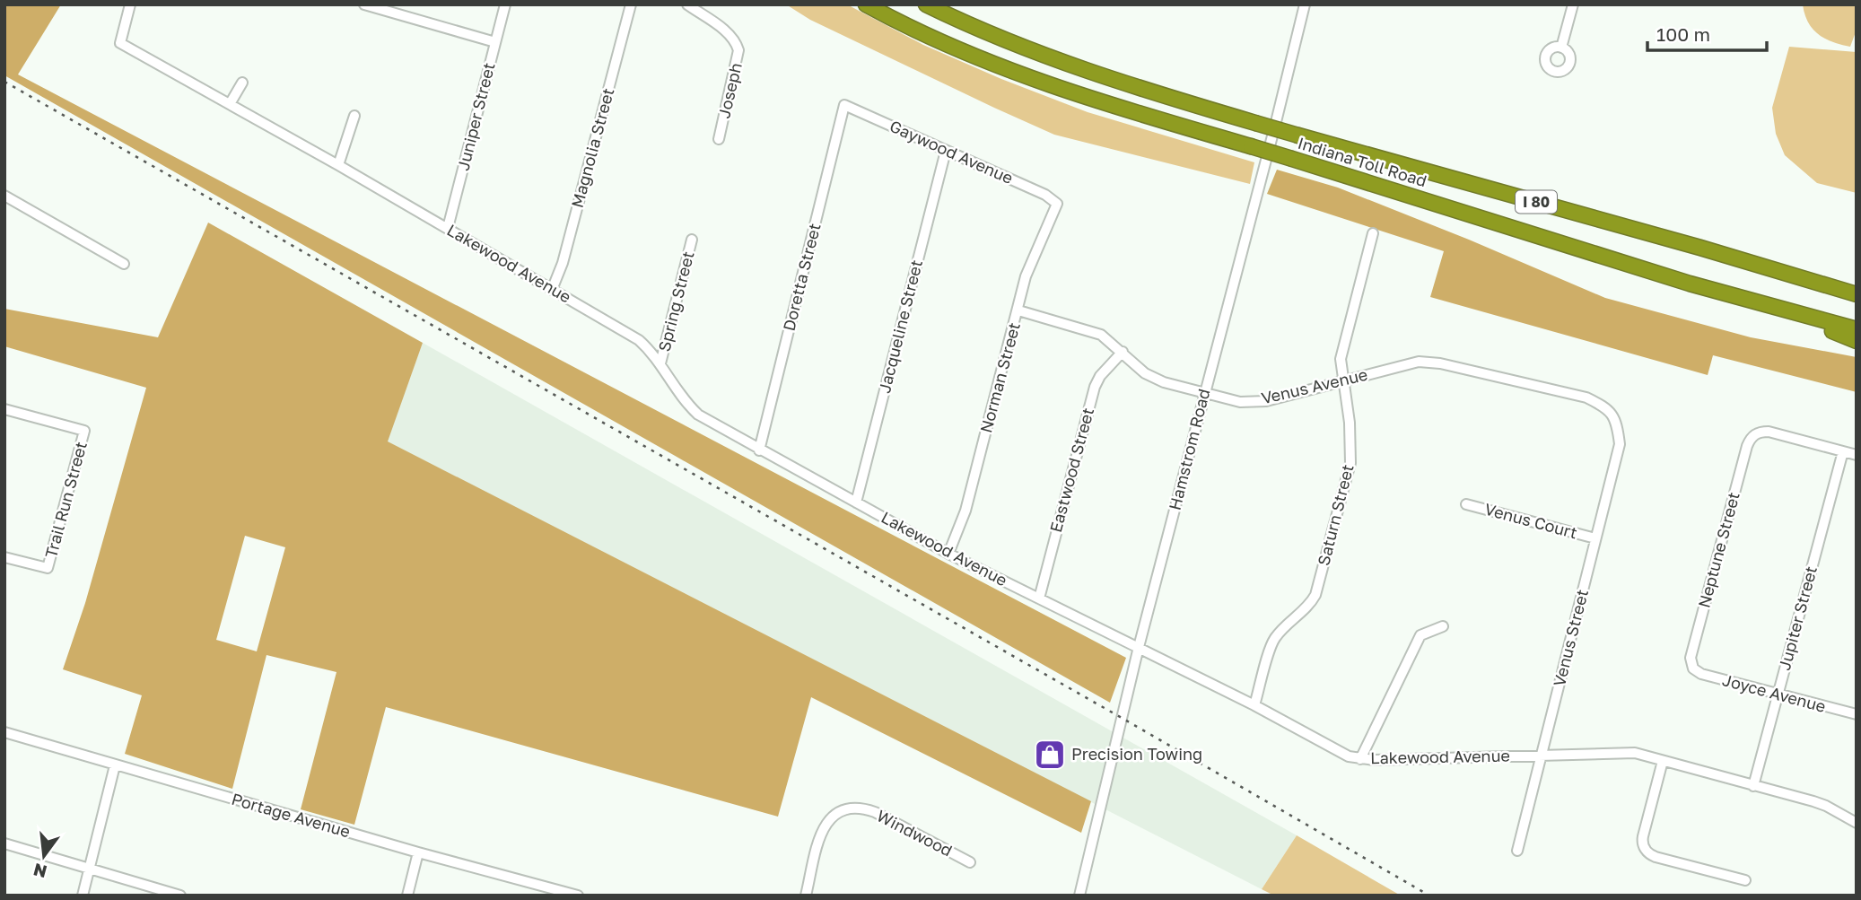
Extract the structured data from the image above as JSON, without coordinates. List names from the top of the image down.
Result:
{
  "streets": {
    "highway": ["Indiana Toll Road", "I 80"],
    "street": [
      "Joseph",
      "Juniper Street",
      "Magnolia Street",
      "Gaywood Avenue",
      "Lakewood Avenue",
      "Doretta Street",
      "Spring Street",
      "Jacqueline Street",
      "Norman Street",
      "Venus Avenue",
      "Hamstrom Road",
      "Eastwood Street",
      "Trail Run Street",
      "Saturn Street",
      "Venus Court",
      "Neptune Street",
      "Jupiter Street",
      "Venus Street",
      "Joyce Avenue",
      "Portage Avenue",
      "Windwood"
    ]
  },
  "crossings": [
    ["Juniper Street", "Lakewood Avenue"],
    ["Magnolia Street", "Lakewood Avenue"],
    ["Gaywood Avenue", "Doretta Street"],
    ["Gaywood Avenue", "Jacqueline Street"],
    ["Gaywood Avenue", "Norman Street"],
    ["Lakewood Avenue", "Doretta Street"],
    ["Lakewood Avenue", "Spring Street"],
    ["Lakewood Avenue", "Jacqueline Street"],
    ["Lakewood Avenue", "Norman Street"],
    ["Lakewood Avenue", "Hamstrom Road"],
    ["Lakewood Avenue", "Eastwood Street"],
    ["Lakewood Avenue", "Saturn Street"],
    ["Lakewood Avenue", "Jupiter Street"],
    ["Lakewood Avenue", "Venus Street"],
    ["Norman Street", "Venus Avenue"],
    ["Venus Avenue", "Hamstrom Road"],
    ["Venus Avenue", "Eastwood Street"],
    ["Venus Avenue", "Saturn Street"],
    ["Venus Avenue", "Venus Street"],
    ["Venus Court", "Venus Street"],
    ["Neptune Street", "Jupiter Street"],
    ["Neptune Street", "Joyce Avenue"],
    ["Jupiter Street", "Joyce Avenue"]
  ],
  "places": {
    "shop": ["Precision Towing"]
  },
  "scale_bar": "100 m",
  "north": "bottom"
}
